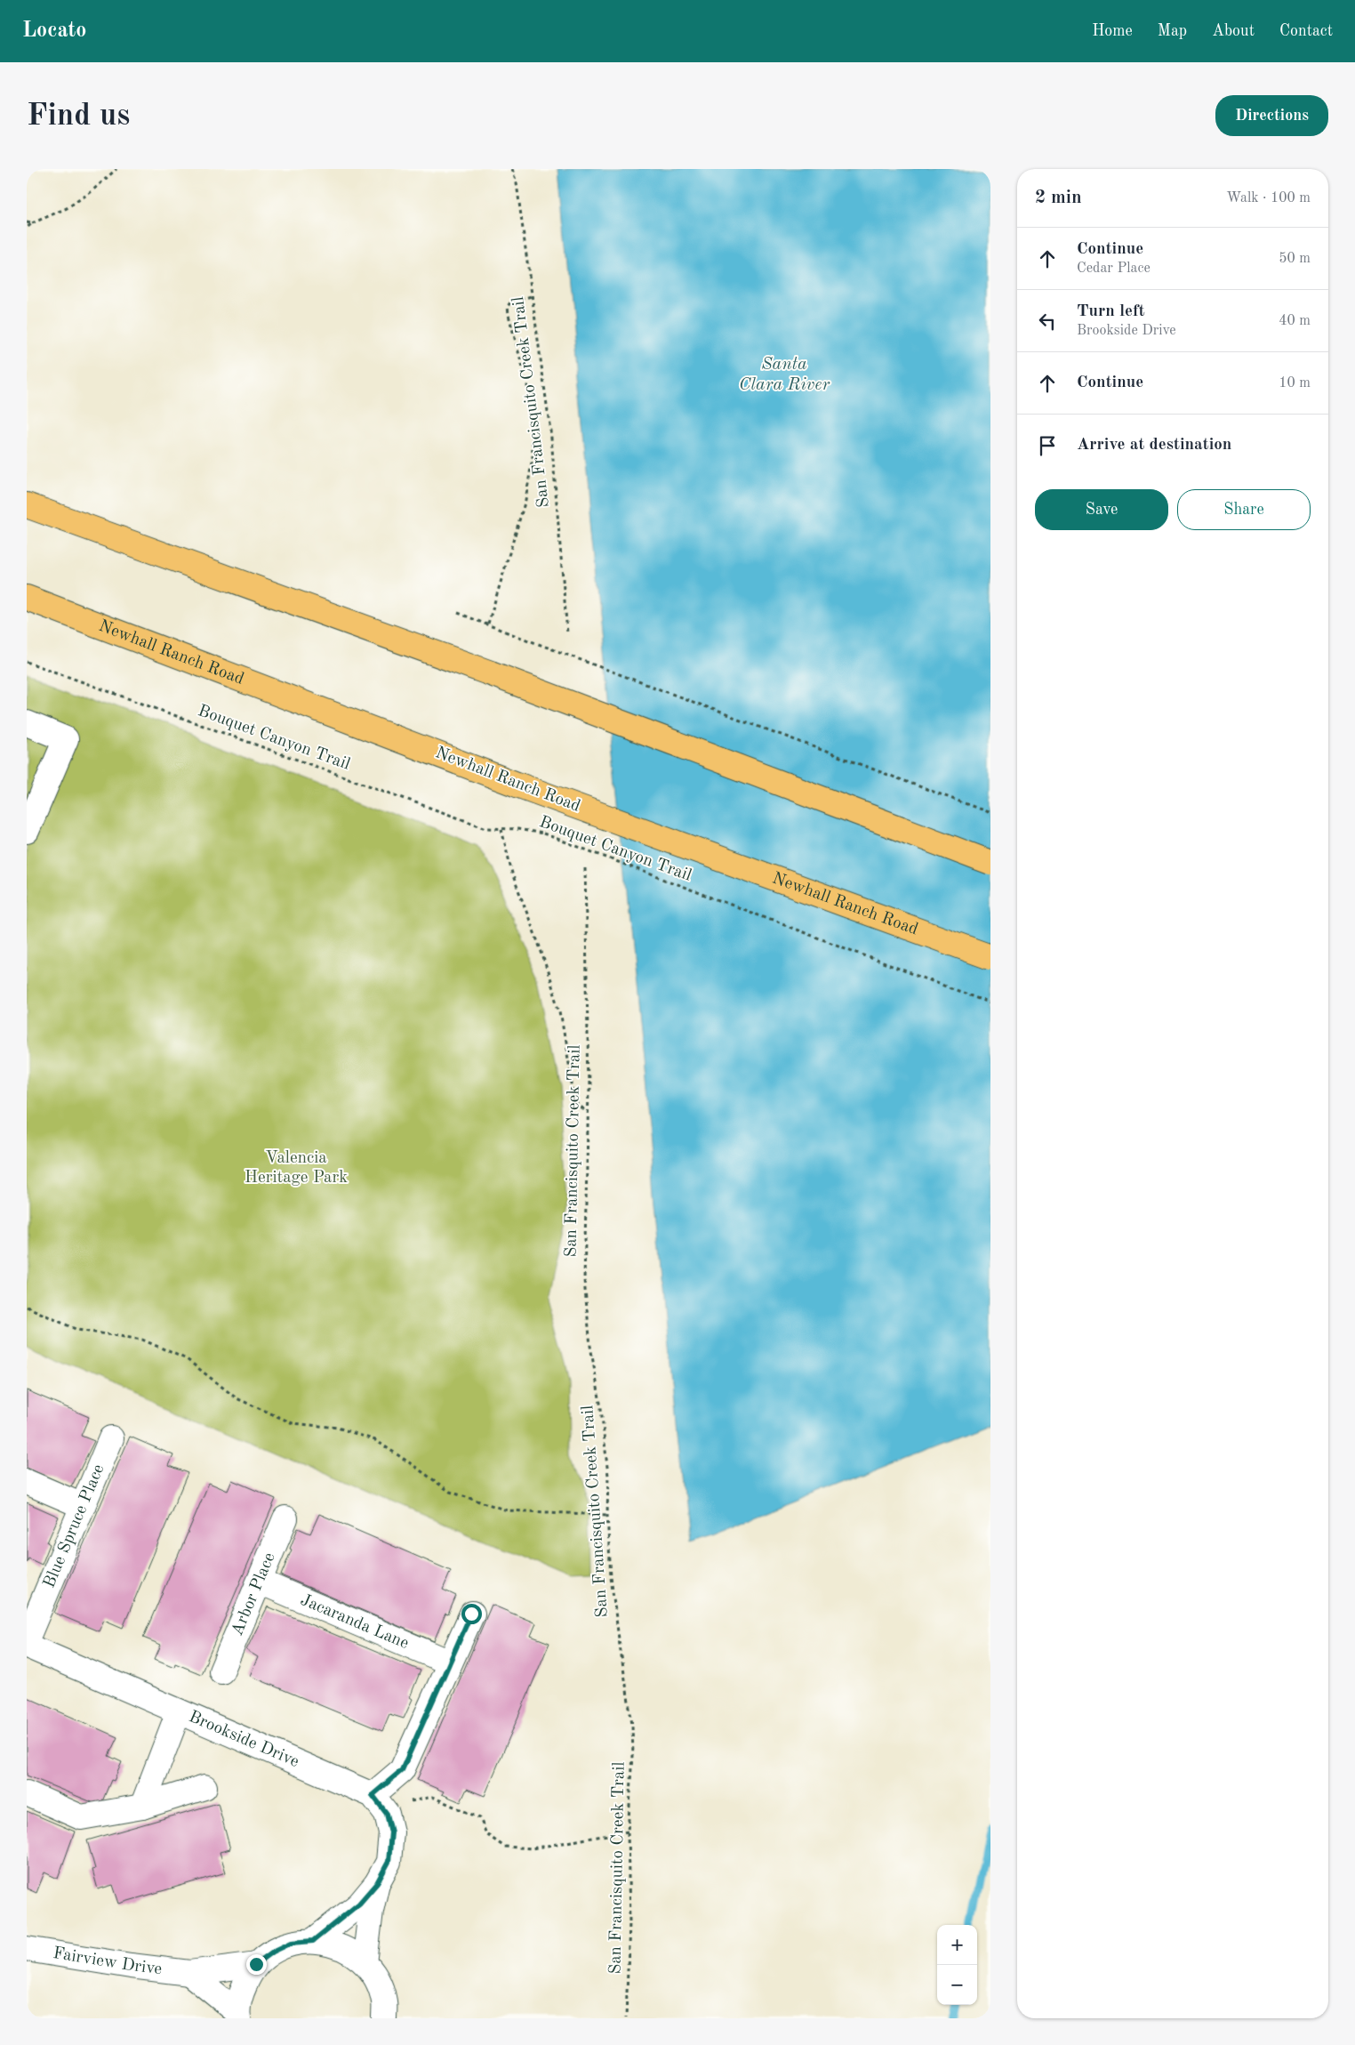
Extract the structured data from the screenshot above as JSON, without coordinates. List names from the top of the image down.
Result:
{
  "streets": {
    "main road": ["Newhall Ranch Road"],
    "street": [
      "Blue Spruce Place",
      "Arbor Place",
      "Jacaranda Lane",
      "Brookside Drive",
      "Fairview Drive"
    ],
    "path": ["San Francisquito Creek Trail", "Bouquet Canyon Trail"]
  },
  "crossings": [
    ["Arbor Place", "Jacaranda Lane"]
  ],
  "water": ["Santa Clara River"],
  "parks": ["Valencia Heritage Park"],
  "page": {
    "header": "Locato",
    "nav": [
      "Home",
      "Map",
      "About",
      "Contact"
    ],
    "buttons": [
      "Directions",
      ["Save", "Share"]
    ],
    "title": "Find us",
    "heading": ["2 min", "Walk · 100 m"],
    "list": [
      ["Continue", "Cedar Place", "50 m"],
      ["Turn left", "Brookside Drive", "40 m"],
      ["Continue", "10 m"],
      "Arrive at destination"
    ],
    "map_buttons": ["+", "−"]
  }
}
